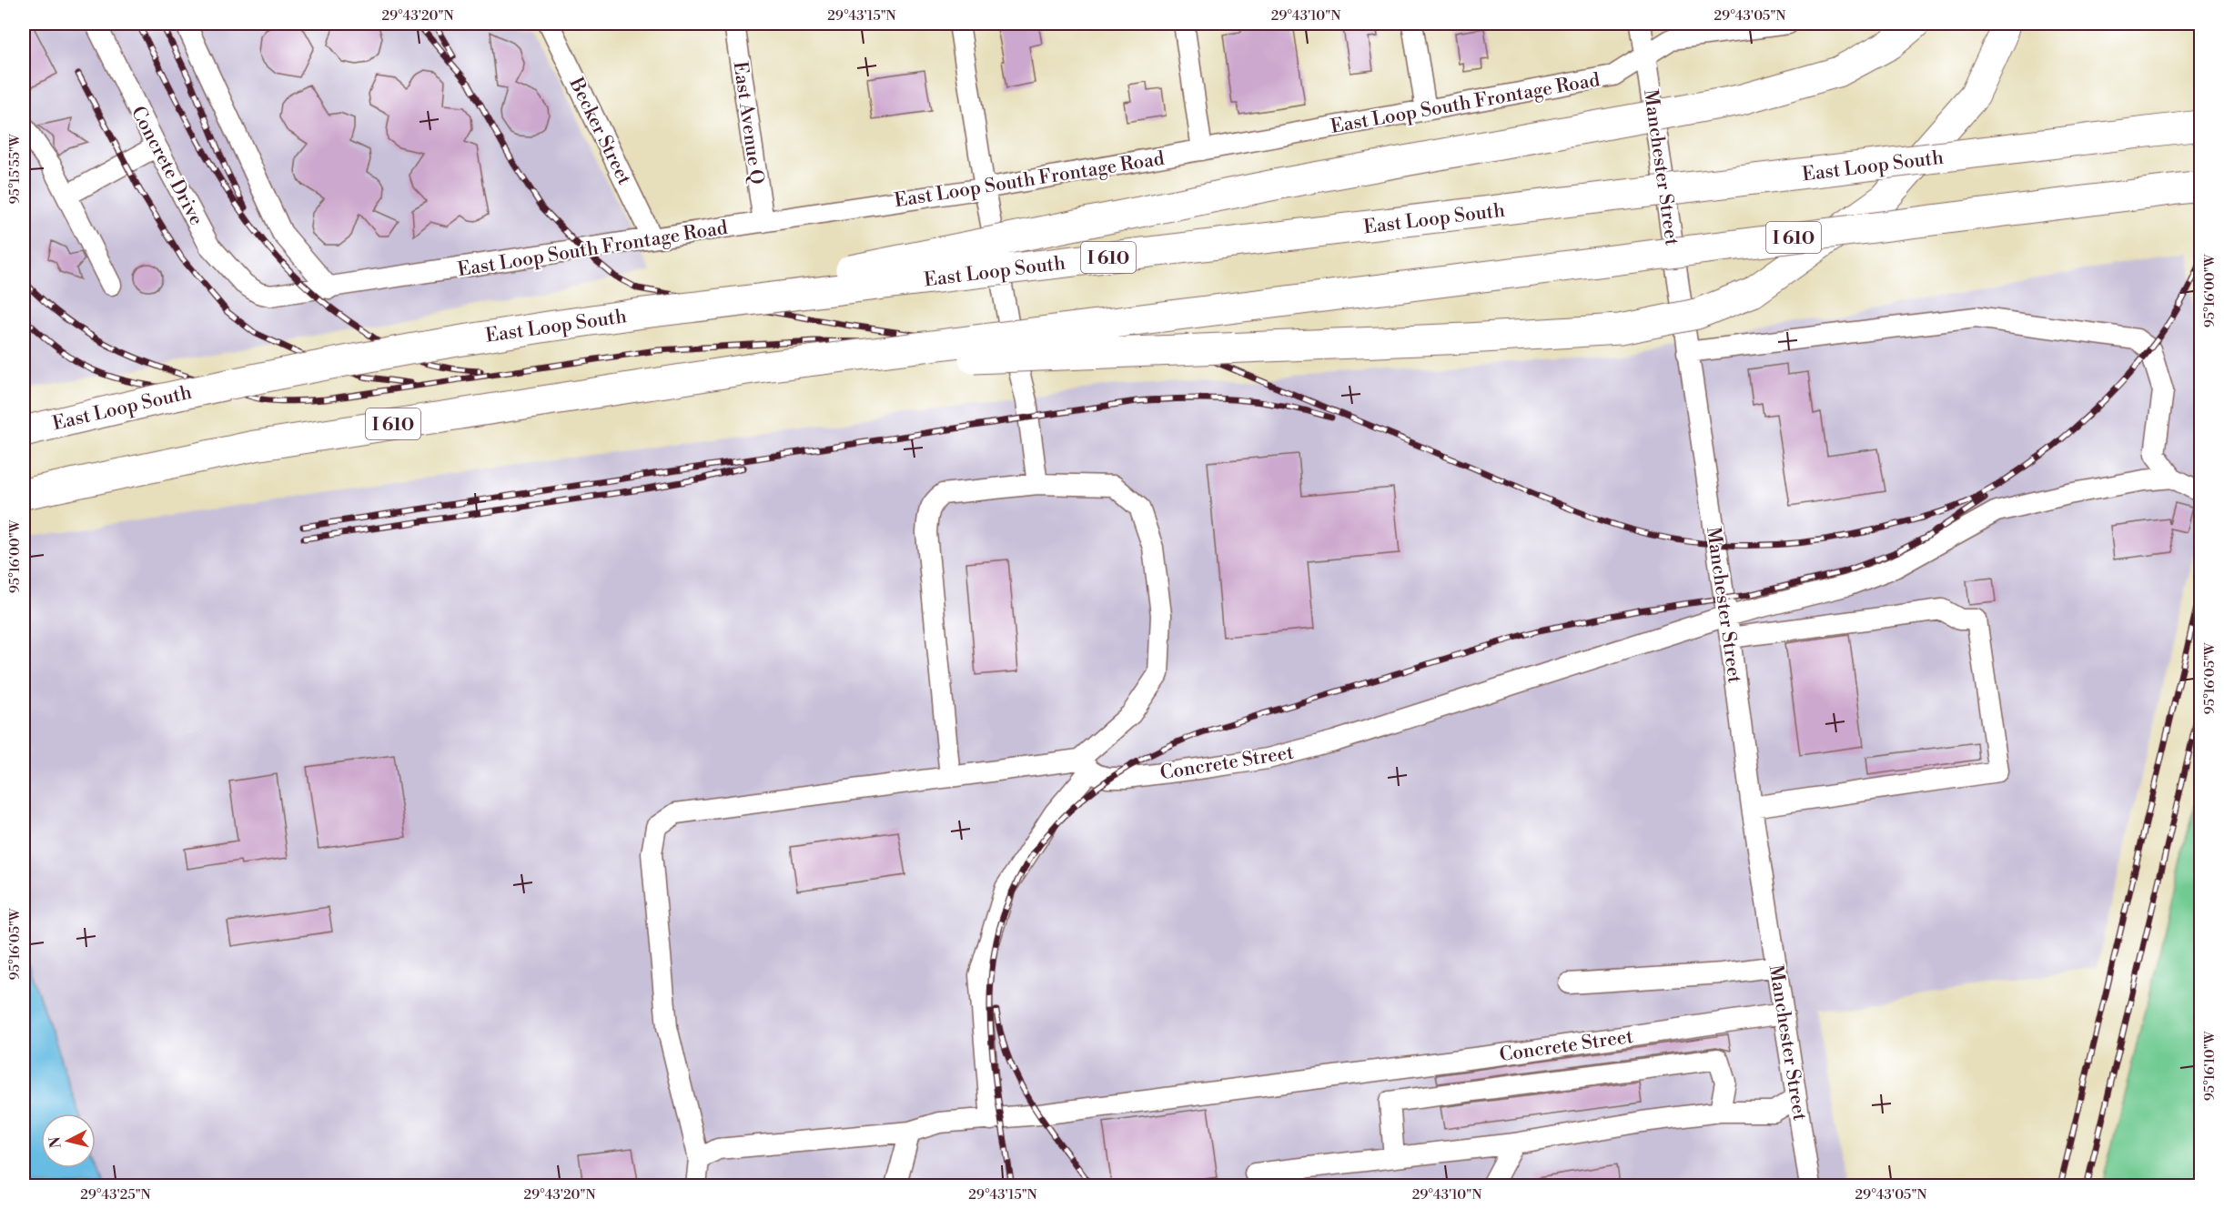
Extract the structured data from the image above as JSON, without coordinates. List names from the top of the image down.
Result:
{
  "streets": {
    "highway": ["East Loop South", "I 610"],
    "street": [
      "East Loop South Frontage Road",
      "East Avenue Q",
      "Becker Street",
      "Concrete Drive",
      "Manchester Street",
      "Concrete Street"
    ]
  },
  "crossings": [
    ["East Loop South Frontage Road", "East Avenue Q"],
    ["East Loop South Frontage Road", "Becker Street"],
    ["East Loop South Frontage Road", "Concrete Drive"],
    ["East Loop South Frontage Road", "Manchester Street"],
    ["Manchester Street", "Concrete Street"]
  ],
  "north": "left",
  "coordinates": [
    "29°43'20\"N",
    "29°43'15\"N",
    "29°43'10\"N",
    "29°43'05\"N",
    "95°15'55\"W",
    "95°16'00\"W",
    "95°16'05\"W",
    "95°16'10\"W",
    "29°43'25\"N"
  ]
}
